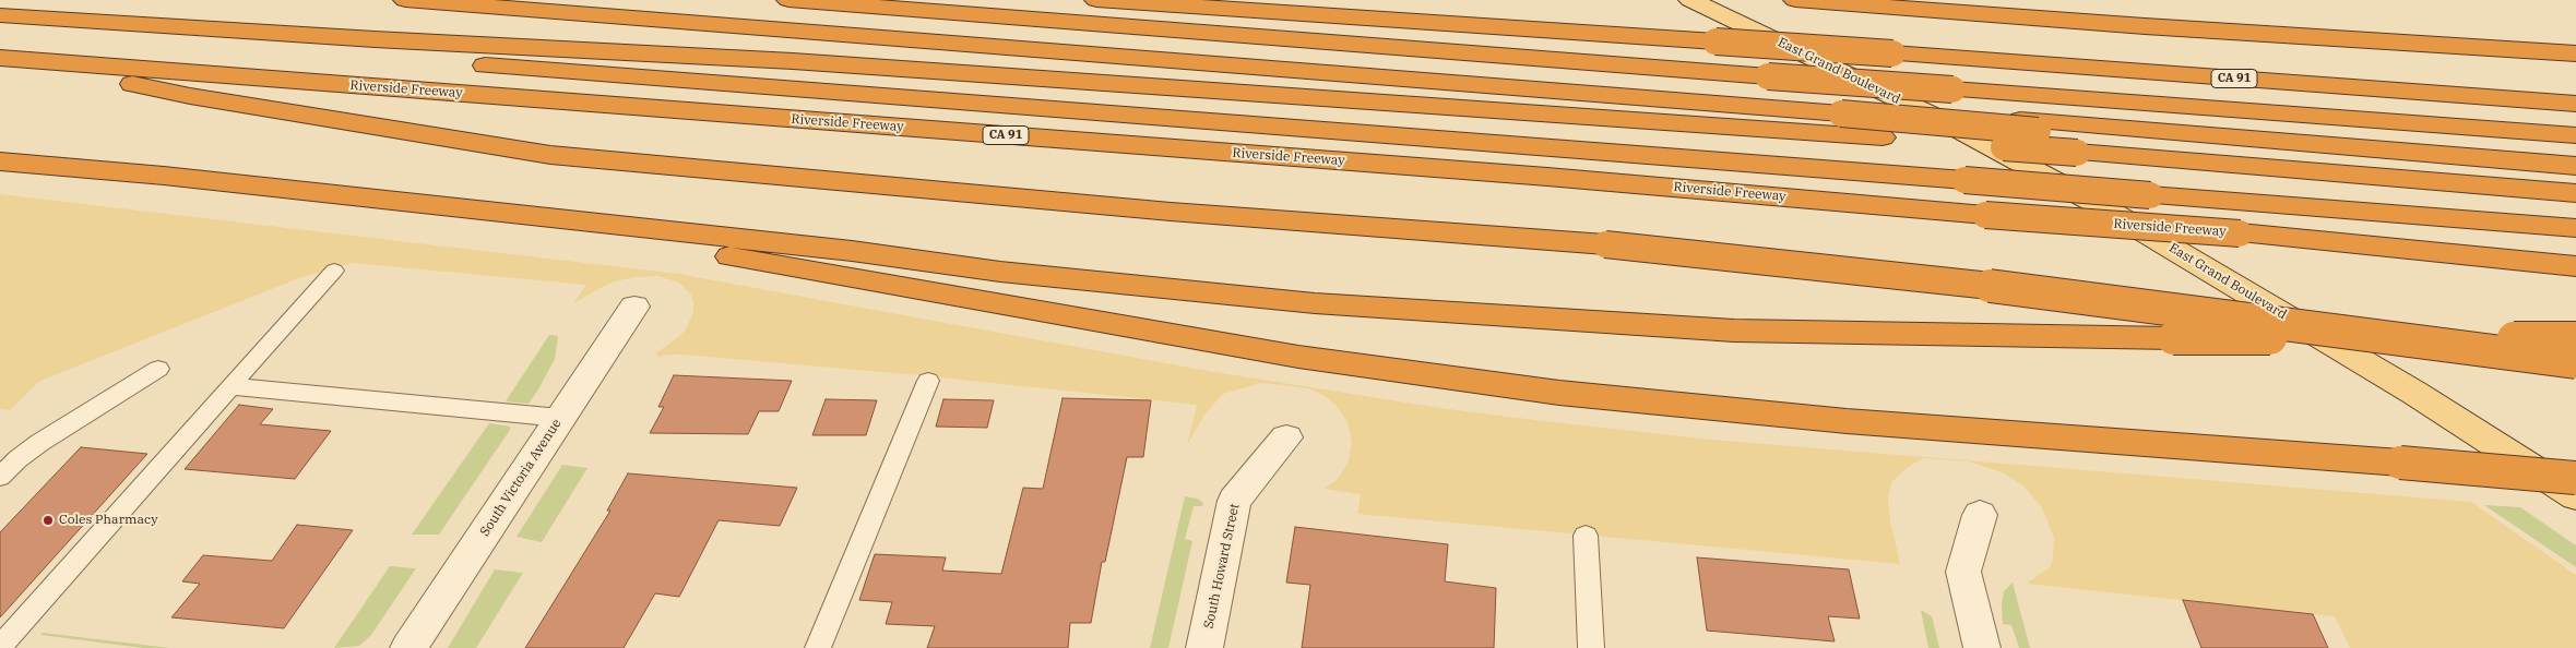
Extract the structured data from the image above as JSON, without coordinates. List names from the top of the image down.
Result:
{
  "streets": {
    "highway": ["CA 91", "Riverside Freeway"],
    "main road": ["East Grand Boulevard"],
    "street": ["South Victoria Avenue", "South Howard Street"]
  },
  "places": ["Coles Pharmacy"]
}
